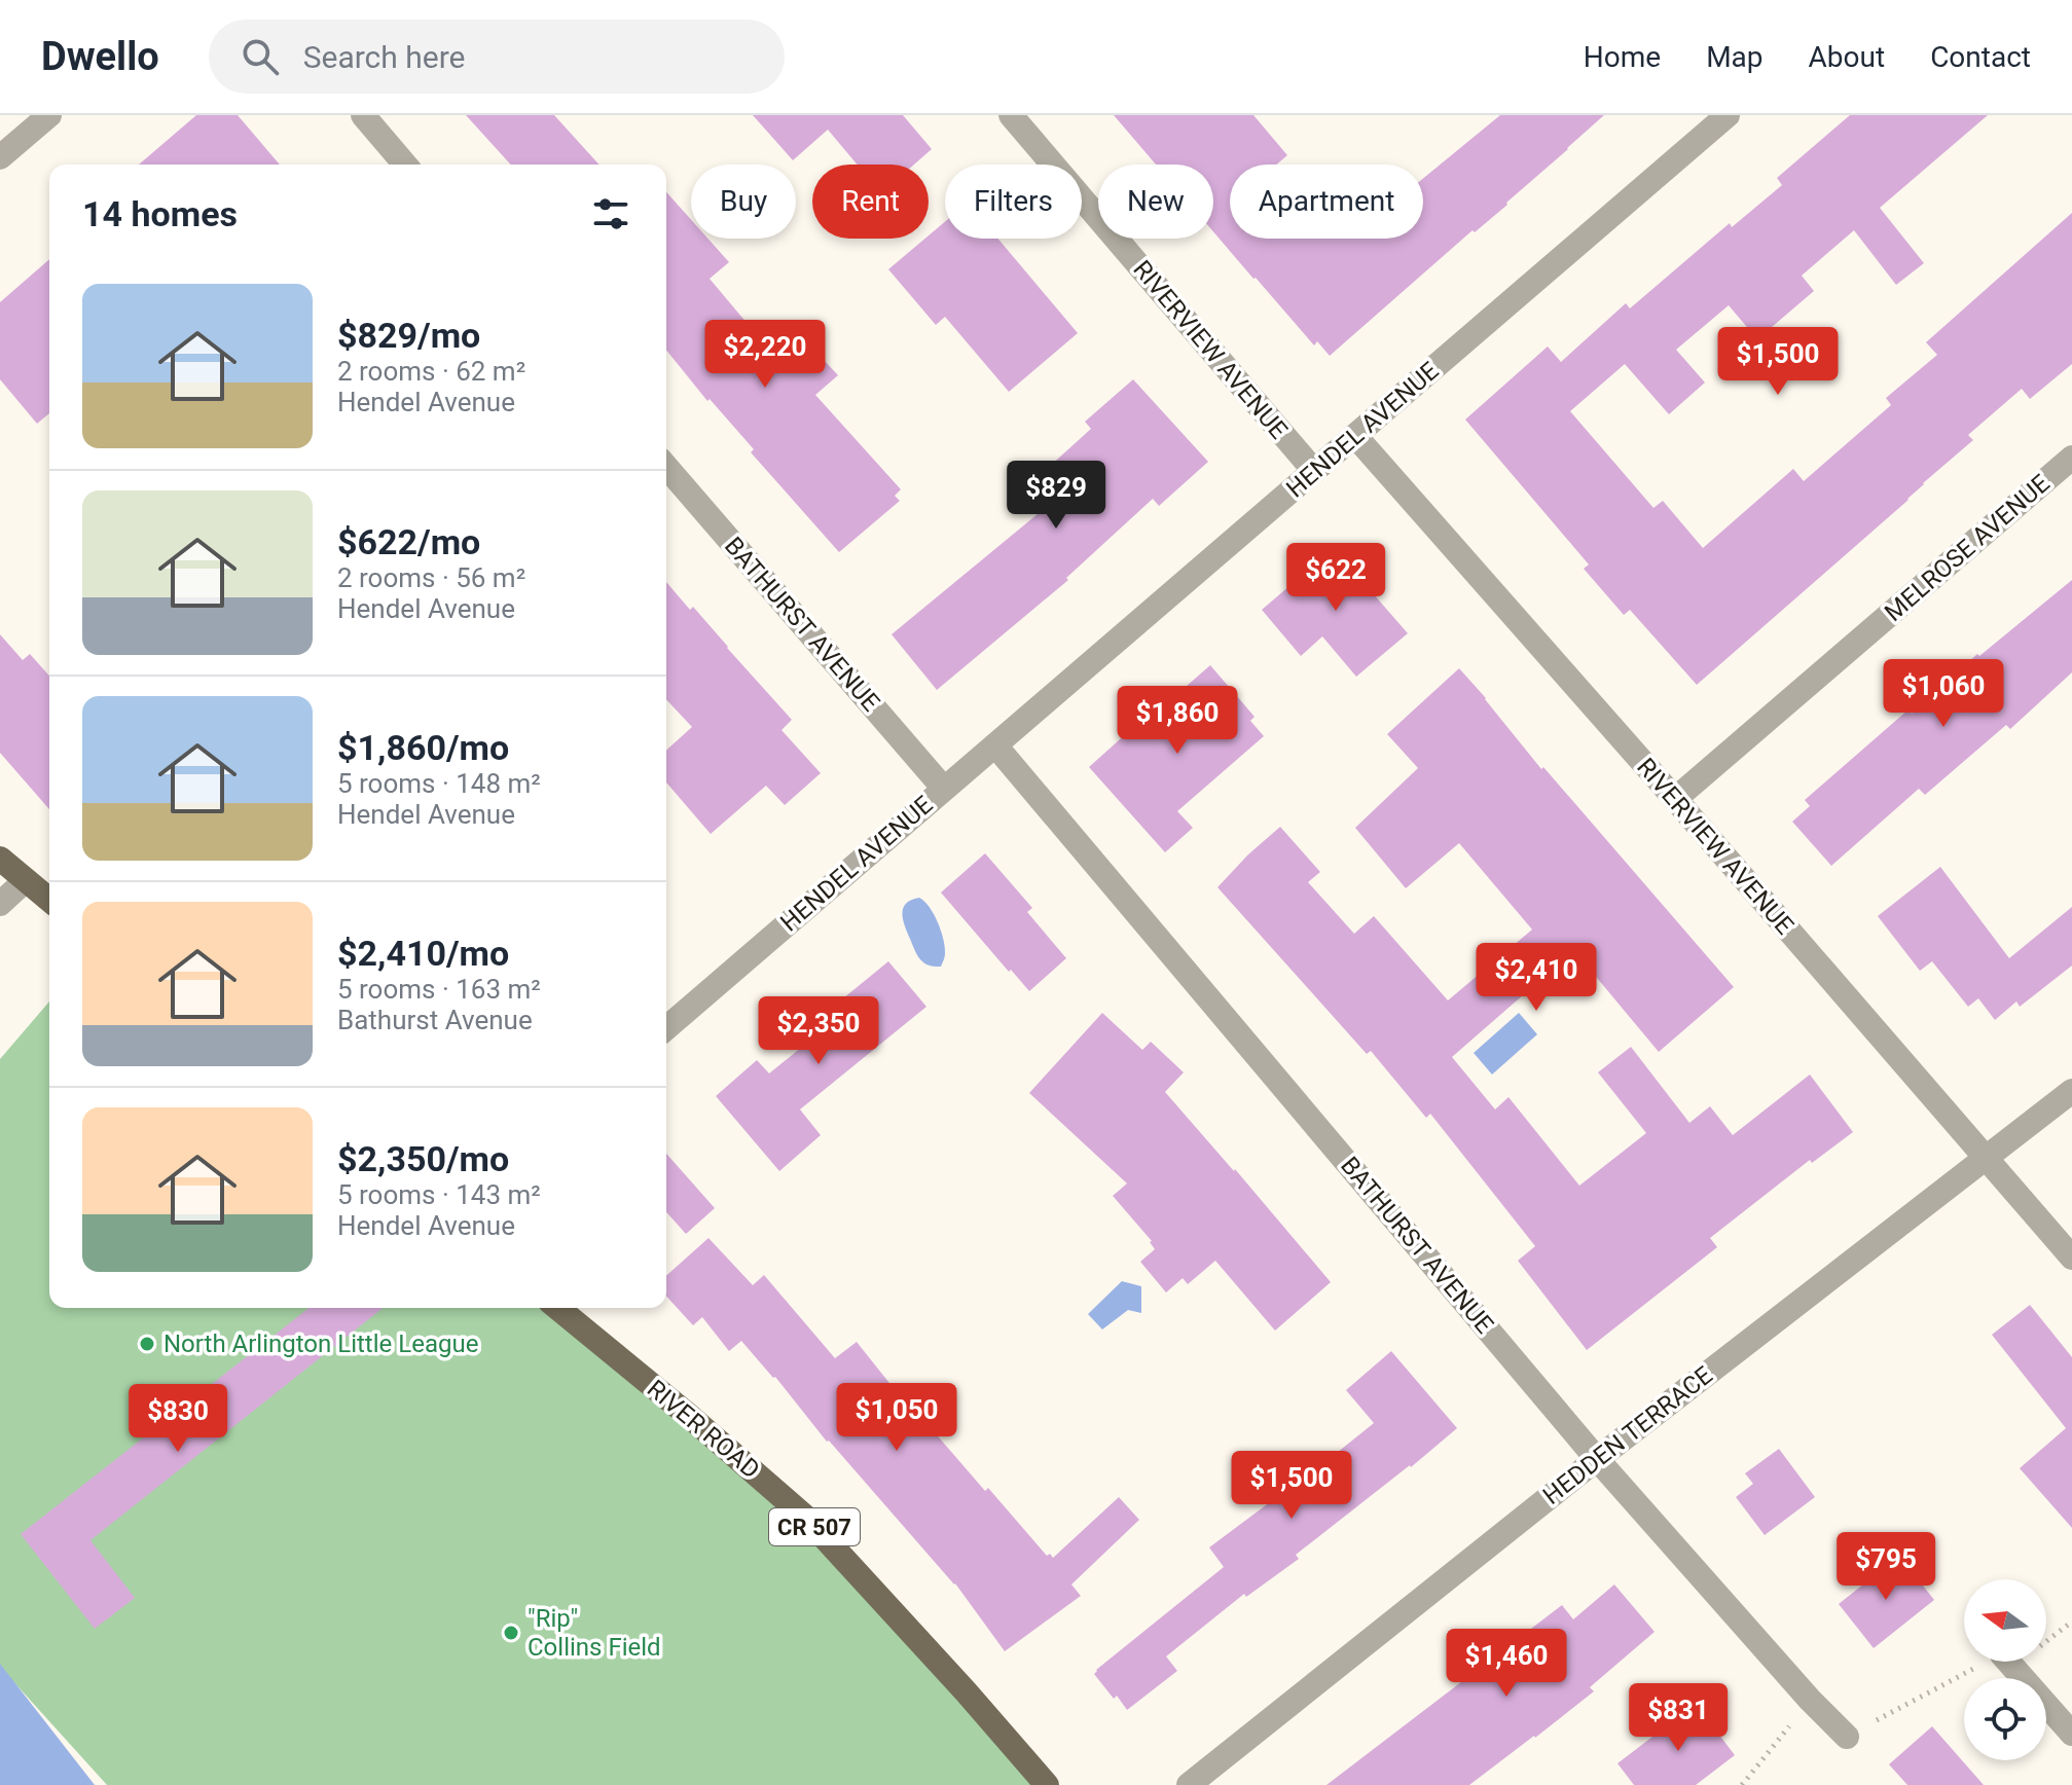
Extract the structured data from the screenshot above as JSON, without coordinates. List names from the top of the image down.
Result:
{
  "streets": {
    "main road": ["RIVER ROAD", "CR 507"],
    "street": [
      "RIVERVIEW AVENUE",
      "HENDEL AVENUE",
      "MELROSE AVENUE",
      "BATHURST AVENUE",
      "HEDDEN TERRACE"
    ]
  },
  "crossings": [
    ["RIVERVIEW AVENUE", "HENDEL AVENUE"],
    ["RIVERVIEW AVENUE", "MELROSE AVENUE"],
    ["RIVERVIEW AVENUE", "HEDDEN TERRACE"],
    ["HENDEL AVENUE", "BATHURST AVENUE"],
    ["BATHURST AVENUE", "HEDDEN TERRACE"]
  ],
  "places": ["North Arlington Little League", "\"Rip\" Collins Field"],
  "north": "left",
  "page": {
    "header": "Dwello",
    "search": "Search here",
    "nav": [
      "Home",
      "Map",
      "About",
      "Contact"
    ],
    "chip": [
      "Buy",
      "Rent",
      "Filters",
      "New",
      "Apartment"
    ],
    "heading": "14 homes",
    "list": [
      {
        "name": "$829/mo",
        "note": "2 rooms · 62 m² · Hendel Avenue"
      },
      {
        "name": "$622/mo",
        "note": "2 rooms · 56 m² · Hendel Avenue"
      },
      {
        "name": "$1,860/mo",
        "note": "5 rooms · 148 m² · Hendel Avenue"
      },
      {
        "name": "$2,410/mo",
        "note": "5 rooms · 163 m² · Bathurst Avenue"
      },
      {
        "name": "$2,350/mo",
        "note": "5 rooms · 143 m² · Hendel Avenue"
      }
    ],
    "price": [
      "$2,220",
      "$1,500",
      "$829",
      "$622",
      "$1,060",
      "$1,860",
      "$2,410",
      "$2,350",
      "$1,050",
      "$830",
      "$1,500",
      "$795",
      "$1,460",
      "$831"
    ]
  }
}
